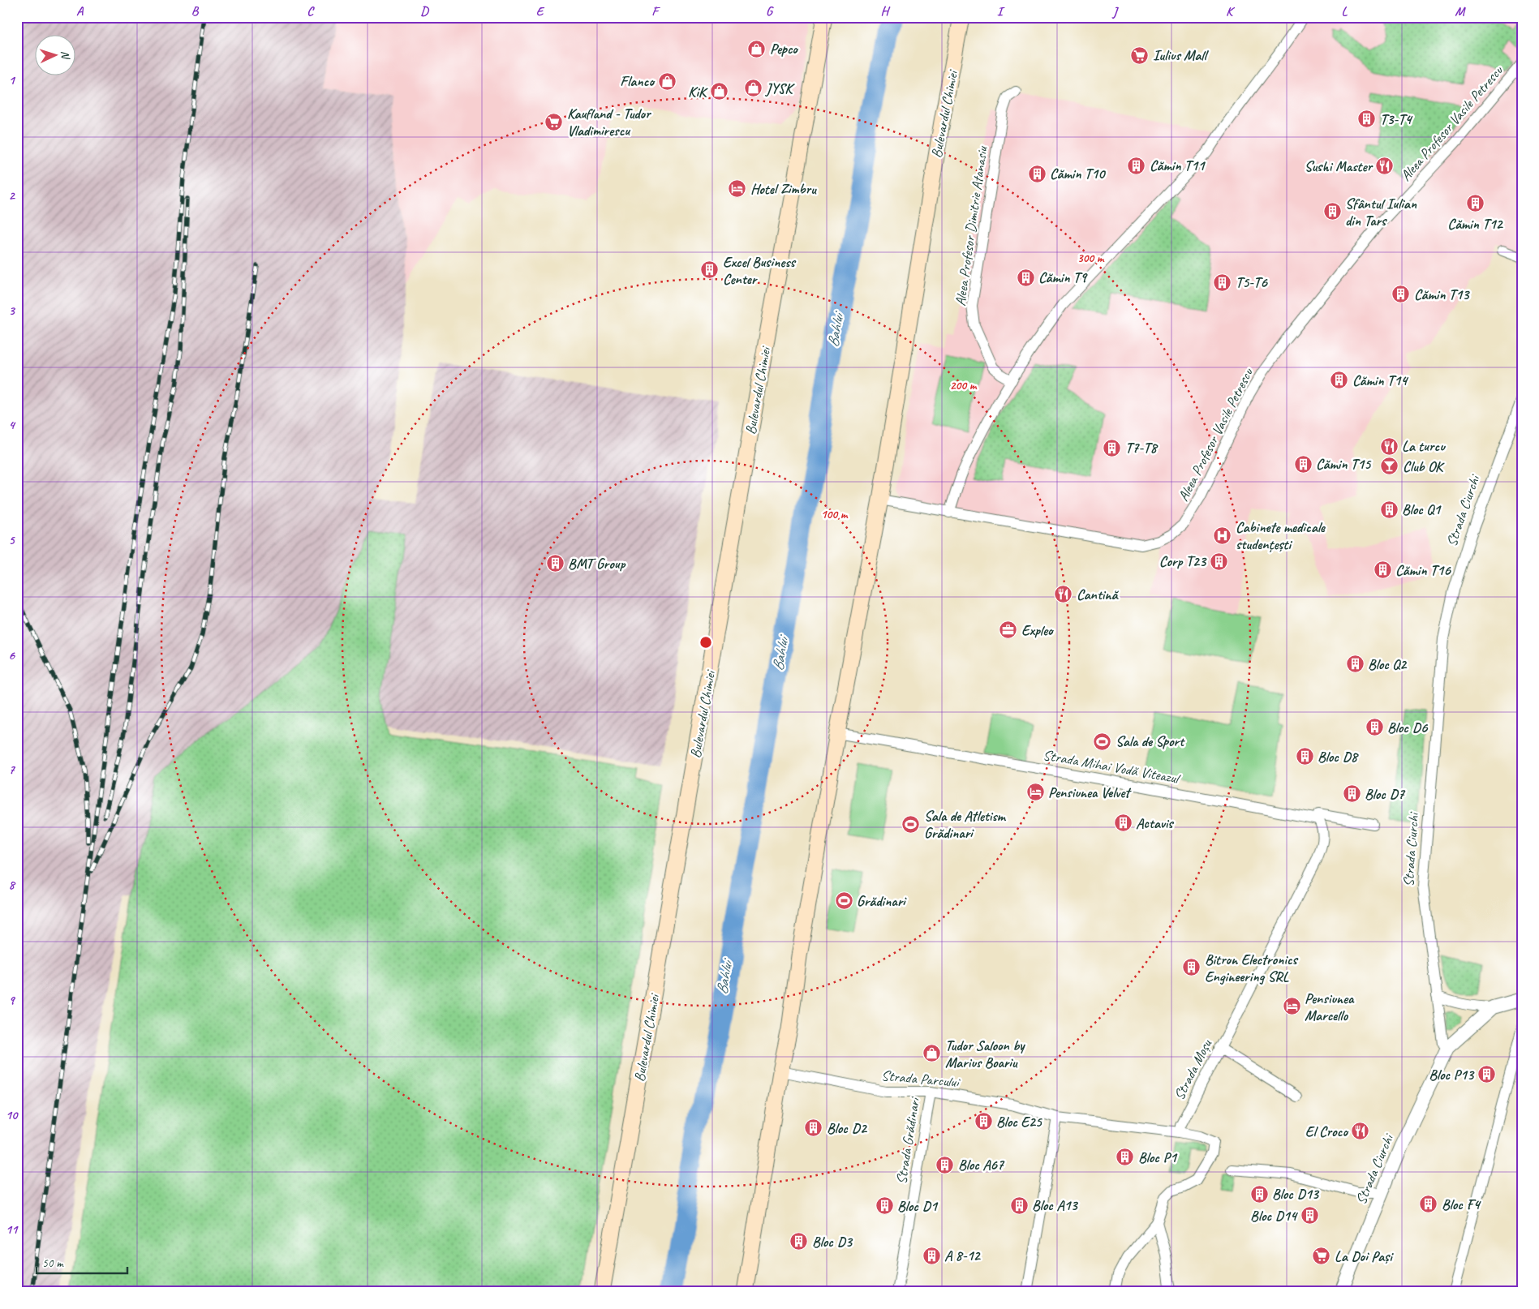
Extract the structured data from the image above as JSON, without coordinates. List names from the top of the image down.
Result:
{
  "streets": {
    "main road": ["Bulevardul Chimiei"],
    "street": [
      "Aleea Profesor Vasile Petrescu",
      "Aleea Profesor Dimitrie Atanasiu",
      "Strada Ciurchi",
      "Strada Mihai Vodă Viteazul",
      "Strada Moșu",
      "Strada Parcului",
      "Strada Grădinari"
    ]
  },
  "crossings": [
    ["Bulevardul Chimiei", "Aleea Profesor Vasile Petrescu"],
    ["Bulevardul Chimiei", "Strada Mihai Vodă Viteazul"],
    ["Bulevardul Chimiei", "Strada Parcului"],
    ["Strada Mihai Vodă Viteazul", "Strada Moșu"],
    ["Strada Moșu", "Strada Parcului"],
    ["Strada Parcului", "Strada Grădinari"]
  ],
  "water": ["Bahlui"],
  "places": {
    "shop": [
      "Pepco",
      "Flanco",
      "JYSK",
      "KiK",
      "Tudor Saloon by Marius Boariu"
    ],
    "supermarket": ["Iulius Mall", "Kaufland - Tudor Vladimirescu", "La Doi Pași"],
    "building": [
      "T3-T4",
      "Cămin T11",
      "Cămin T10",
      "Cămin T12",
      "Sfântul Iulian din Tars",
      "Excel Business Center",
      "Cămin T9",
      "T5-T6",
      "Cămin T13",
      "Cămin T14",
      "T7-T8",
      "Cămin T15",
      "Bloc Q1",
      "Corp T23",
      "BMT Group",
      "Cămin T16",
      "Bloc Q2",
      "Bloc D6",
      "Bloc D8",
      "Bloc D7",
      "Actavis",
      "Bitron Electronics Engineering SRL",
      "Bloc P13",
      "Bloc E25",
      "Bloc D2",
      "Bloc P1",
      "Bloc A67",
      "Bloc D13",
      "Bloc F4",
      "Bloc A13",
      "Bloc D1",
      "Bloc D14",
      "Bloc D3",
      "A 8-12"
    ],
    "restaurant": [
      "Sushi Master",
      "La turcu",
      "Cantină",
      "El Croco"
    ],
    "hotel": ["Hotel Zimbru", "Pensiunea Velvet", "Pensiunea Marcello"],
    "bar": ["Club OK"],
    "hospital": ["Cabinete medicale studențești"],
    "office": ["Expleo"],
    "sports": ["Sala de Sport", "Sala de Atletism Grădinari", "Grădinari"]
  },
  "scale_bar": "50 m",
  "north": "right",
  "grid": {
    "columns": [
      "A",
      "B",
      "C",
      "D",
      "E",
      "F",
      "G",
      "H",
      "I",
      "J",
      "K",
      "L",
      "M"
    ],
    "rows": [
      "1",
      "2",
      "3",
      "4",
      "5",
      "6",
      "7",
      "8",
      "9",
      "10",
      "11"
    ]
  },
  "rings": ["300 m", "200 m", "100 m"]
}
